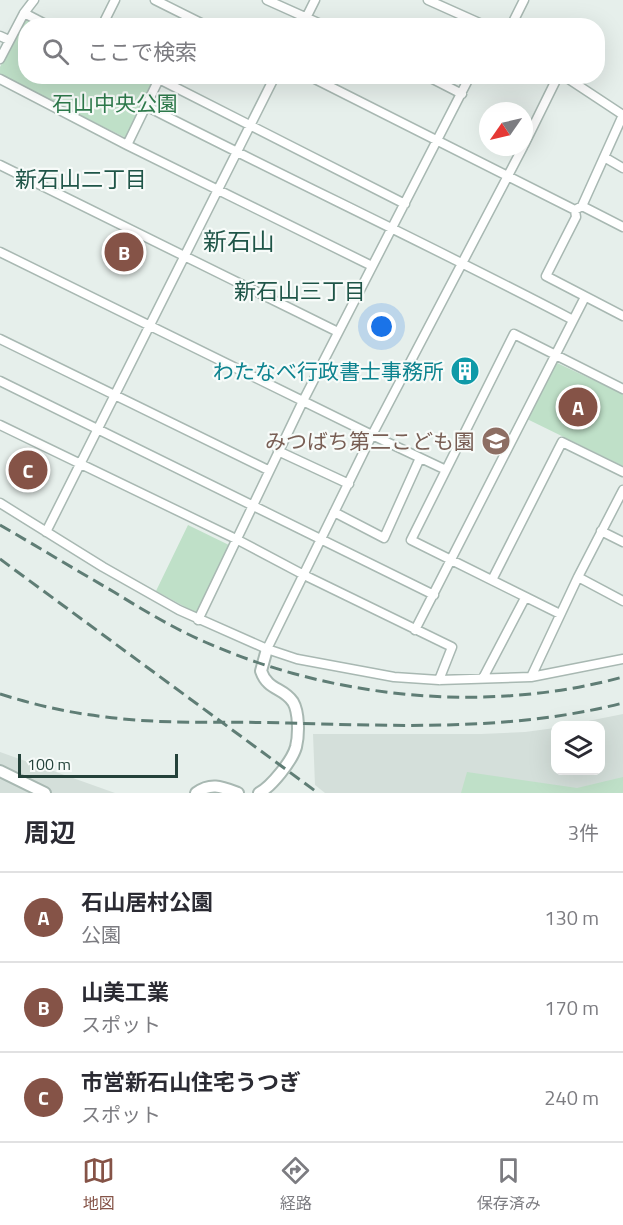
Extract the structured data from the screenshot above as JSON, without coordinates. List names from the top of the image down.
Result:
{
  "districts": ["新石山二丁目", "新石山", "新石山三丁目"],
  "parks": ["石山中央公園"],
  "places": {
    "building": ["わたなべ行政書士事務所"],
    "school or university": ["みつばち第二こども園"]
  },
  "scale_bar": "100 m",
  "north": "bottom left",
  "page": {
    "search": "ここで検索",
    "pins": ["B", "A", "C"],
    "scale": "100 m",
    "heading": ["周辺", "3件"],
    "list": [
      {
        "mark": "A",
        "name": "石山居村公園",
        "note": "公園",
        "value": "130 m"
      },
      {
        "mark": "B",
        "name": "山美工業",
        "note": "スポット",
        "value": "170 m"
      },
      {
        "mark": "C",
        "name": "市営新石山住宅うつぎ",
        "note": "スポット",
        "value": "240 m"
      }
    ],
    "nav": ["地図", "経路", "保存済み"]
  }
}
